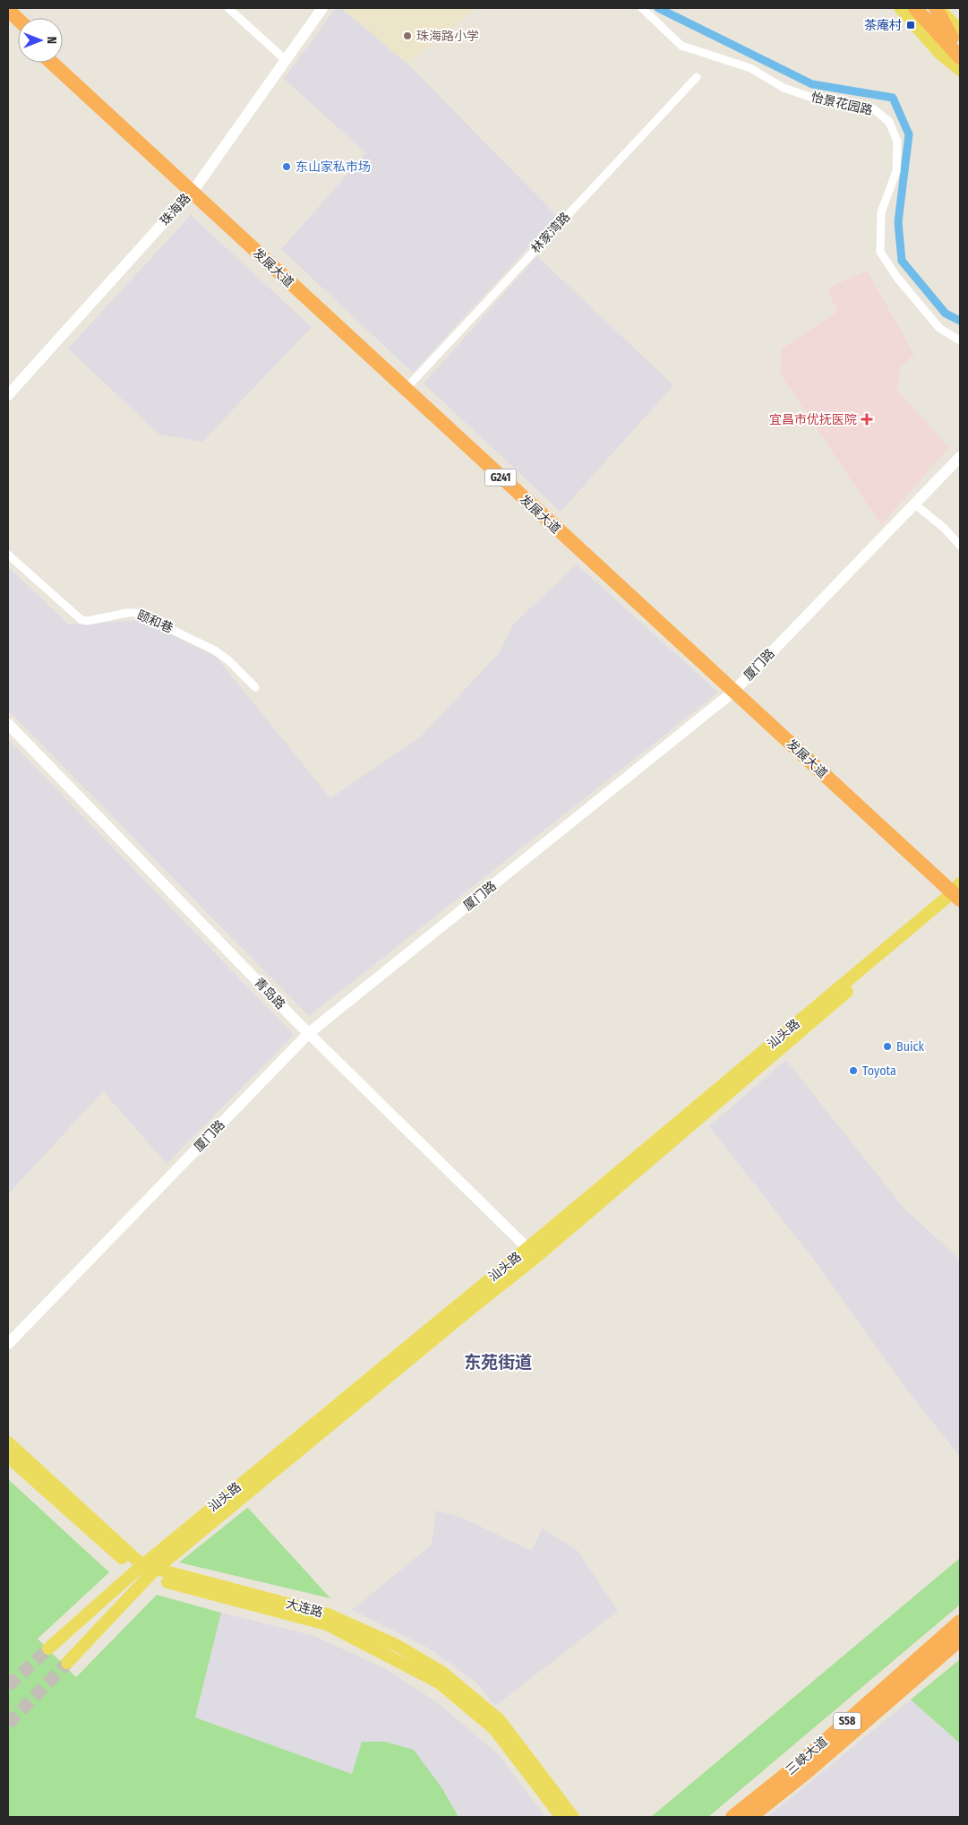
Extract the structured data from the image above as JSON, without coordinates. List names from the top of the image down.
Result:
{
  "streets": {
    "highway": [
      "发展大道",
      "G241",
      "S58",
      "三峡大道"
    ],
    "main road": ["汕头路", "大连路"],
    "street": [
      "怡景花园路",
      "珠海路",
      "林家湾路",
      "颐和巷",
      "厦门路",
      "青岛路"
    ]
  },
  "crossings": [
    ["珠海路", "发展大道"],
    ["林家湾路", "发展大道"],
    ["发展大道", "厦门路"],
    ["发展大道", "汕头路"],
    ["厦门路", "青岛路"],
    ["青岛路", "汕头路"],
    ["汕头路", "大连路"]
  ],
  "districts": ["东苑街道"],
  "places": {
    "transit": ["茶庵村"],
    "other": [
      "珠海路小学",
      "东山家私市场",
      "Buick",
      "Toyota"
    ],
    "health": ["宜昌市优抚医院"]
  },
  "north": "right"
}
